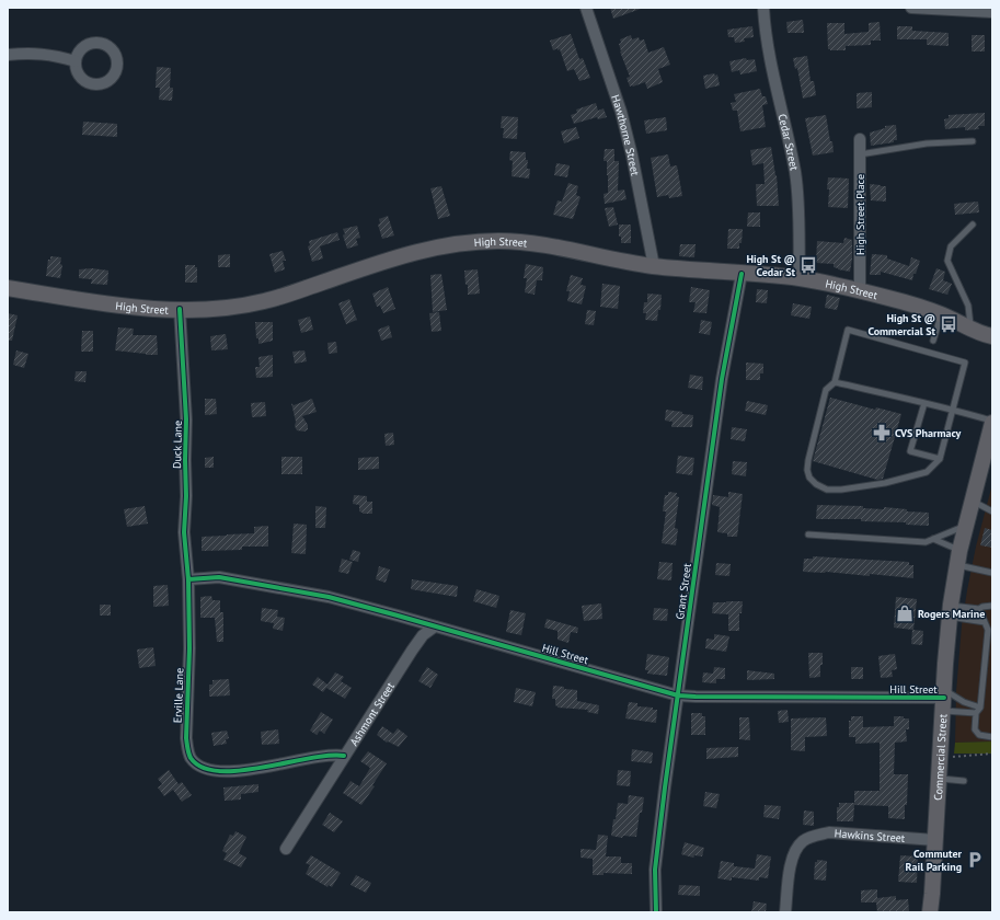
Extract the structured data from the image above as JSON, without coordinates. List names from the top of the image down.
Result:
{
  "streets": {
    "main road": ["High Street", "Commercial Street"],
    "street": [
      "Hawthorne Street",
      "Cedar Street",
      "High Street Place",
      "Duck Lane",
      "Grant Street",
      "Hill Street",
      "Erville Lane",
      "Ashmont Street",
      "Hawkins Street"
    ]
  },
  "crossings": [
    ["Hawthorne Street", "High Street"],
    ["Cedar Street", "High Street"],
    ["High Street Place", "High Street"],
    ["High Street", "Duck Lane"],
    ["High Street", "Grant Street"],
    ["Duck Lane", "Hill Street"],
    ["Duck Lane", "Erville Lane"],
    ["Grant Street", "Hill Street"],
    ["Hill Street", "Erville Lane"],
    ["Hill Street", "Ashmont Street"],
    ["Hill Street", "Commercial Street"],
    ["Erville Lane", "Ashmont Street"],
    ["Commercial Street", "Hawkins Street"]
  ],
  "places": {
    "bus stop": ["High St @ Cedar St", "High St @ Commercial St"],
    "pharmacy": ["CVS Pharmacy"],
    "shop": ["Rogers Marine"],
    "parking": ["Commuter Rail Parking"]
  }
}
